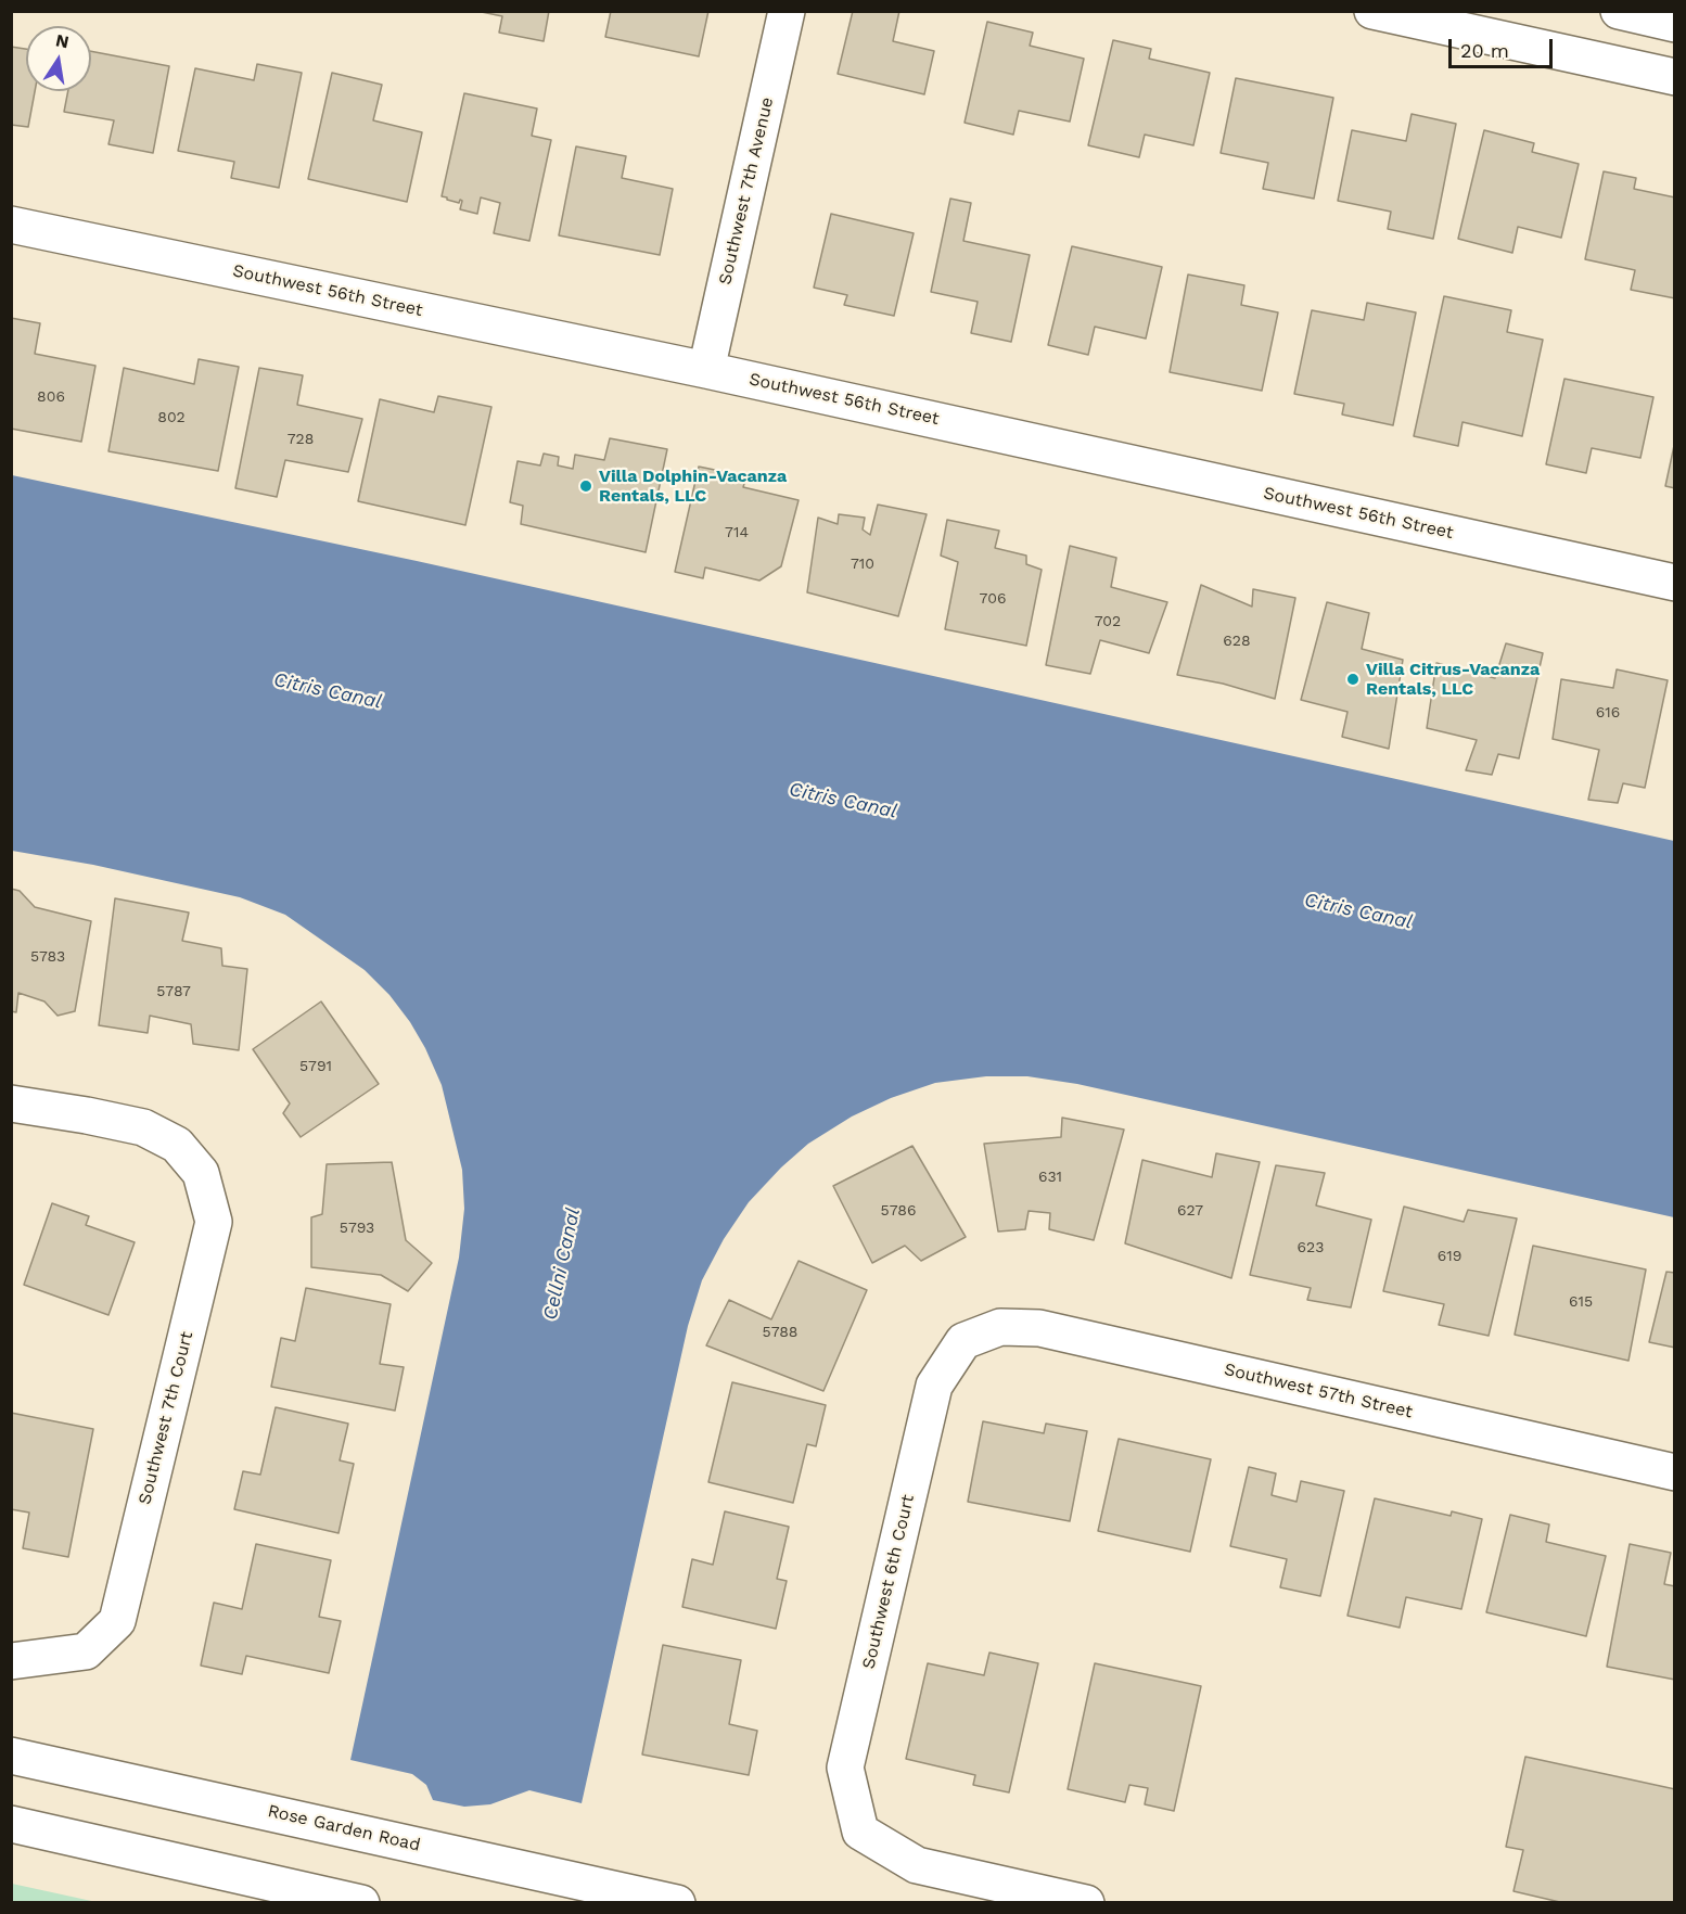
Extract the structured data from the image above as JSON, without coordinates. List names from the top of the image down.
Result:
{
  "streets": {
    "street": [
      "Southwest 7th Avenue",
      "Southwest 56th Street",
      "Southwest 57th Street",
      "Southwest 7th Court",
      "Southwest 6th Court",
      "Rose Garden Road"
    ]
  },
  "crossings": [
    ["Southwest 7th Avenue", "Southwest 56th Street"],
    ["Southwest 57th Street", "Southwest 6th Court"]
  ],
  "water": ["Citris Canal", "Cellni Canal"],
  "places": ["Villa Dolphin-Vacanza Rentals, LLC", "Villa Citrus-Vacanza Rentals, LLC"],
  "house_numbers": [
    "806",
    "802",
    "728",
    "714",
    "710",
    "706",
    "702",
    "628",
    "616",
    "5783",
    "5787",
    "5791",
    "631",
    "5786",
    "627",
    "5793",
    "623",
    "619",
    "615",
    "5788"
  ],
  "scale_bar": "20 m",
  "north": "top"
}
